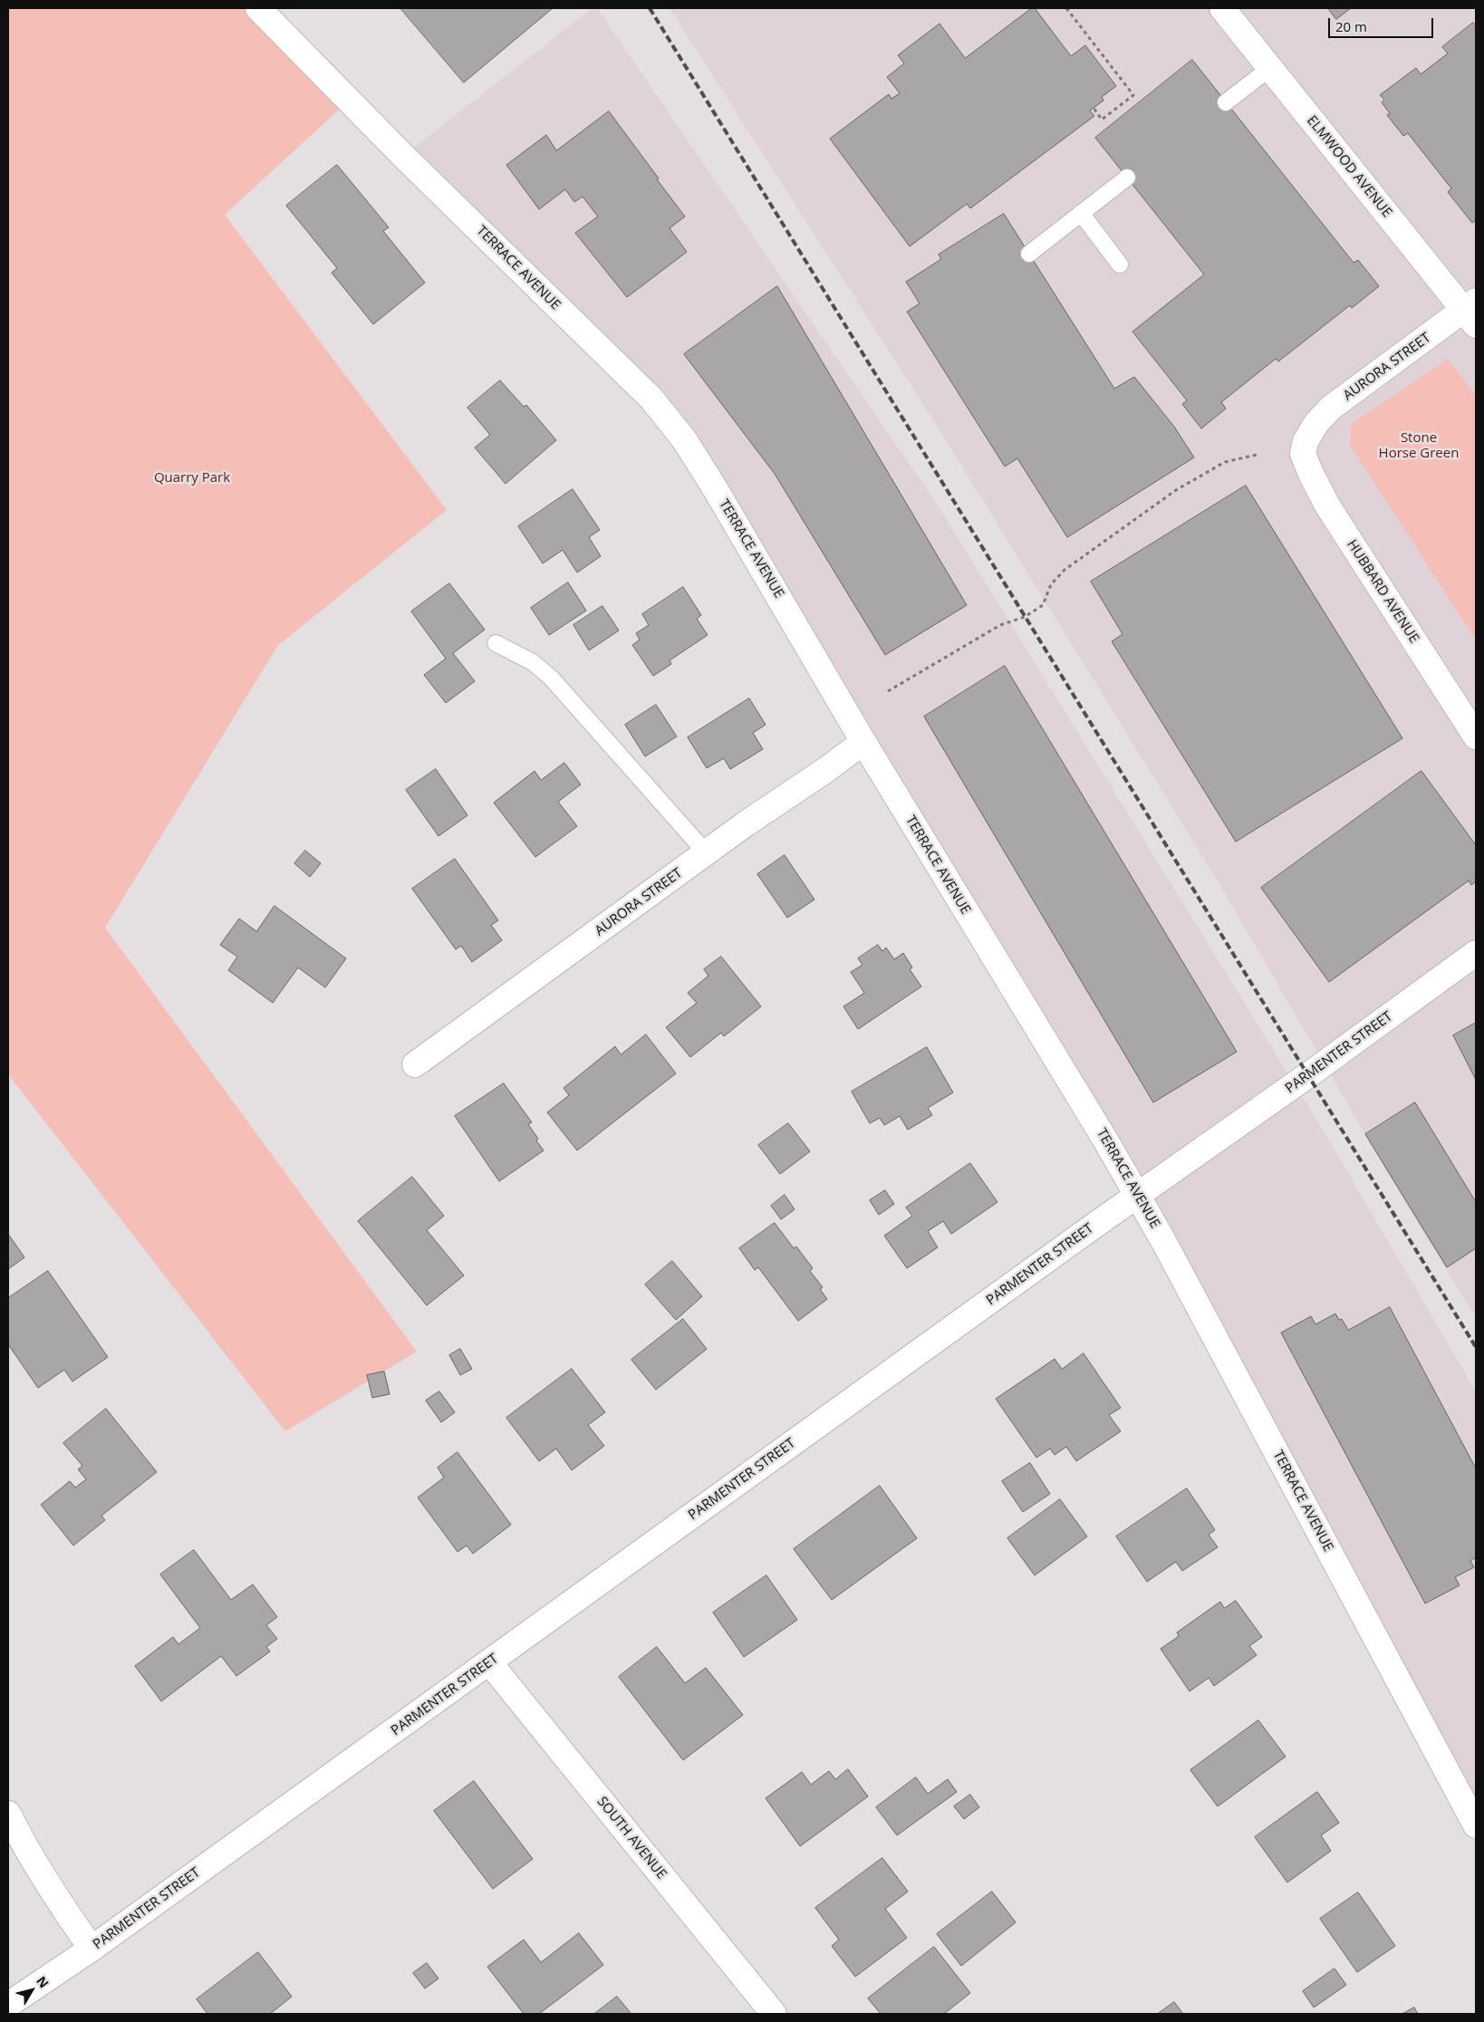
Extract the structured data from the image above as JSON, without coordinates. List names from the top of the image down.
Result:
{
  "streets": {
    "street": [
      "ELMWOOD AVENUE",
      "TERRACE AVENUE",
      "AURORA STREET",
      "HUBBARD AVENUE",
      "PARMENTER STREET",
      "SOUTH AVENUE"
    ]
  },
  "crossings": [
    ["ELMWOOD AVENUE", "AURORA STREET"],
    ["TERRACE AVENUE", "AURORA STREET"],
    ["TERRACE AVENUE", "PARMENTER STREET"],
    ["AURORA STREET", "HUBBARD AVENUE"],
    ["PARMENTER STREET", "SOUTH AVENUE"]
  ],
  "parks": ["Stone Horse Green", "Quarry Park"],
  "scale_bar": "20 m",
  "north": "top right"
}
